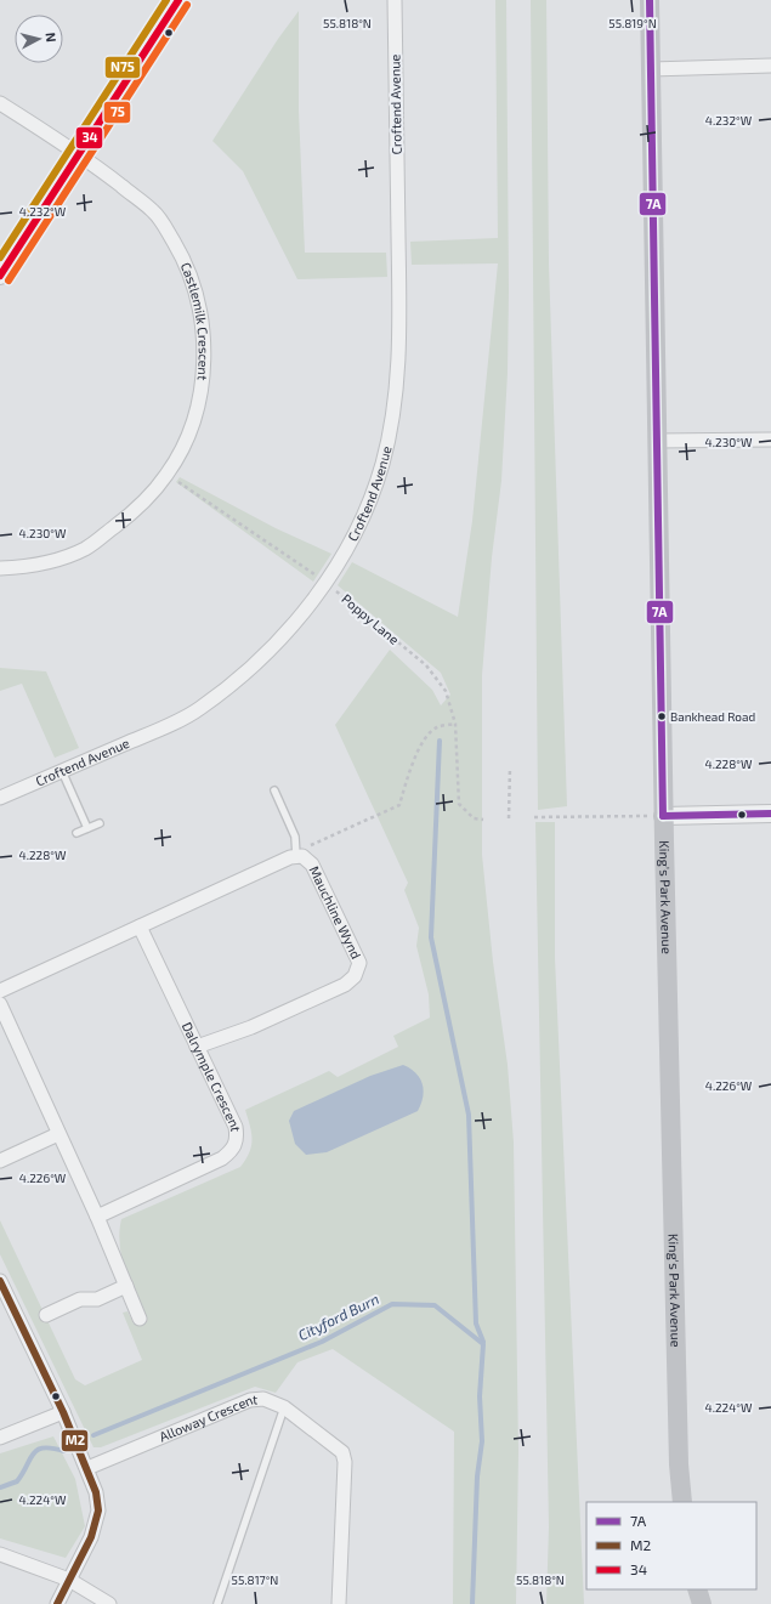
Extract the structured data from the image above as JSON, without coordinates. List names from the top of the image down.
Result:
{
  "streets": {
    "main road": ["King's Park Avenue"],
    "street": [
      "Croftend Avenue",
      "Castlemilk Crescent",
      "Mauchline Wynd",
      "Dalrymple Crescent",
      "Alloway Crescent"
    ],
    "path": ["Poppy Lane"]
  },
  "crossings": [
    ["Croftend Avenue", "Poppy Lane"],
    ["Castlemilk Crescent", "Poppy Lane"],
    ["Mauchline Wynd", "Dalrymple Crescent"]
  ],
  "water": ["Cityford Burn"],
  "places": ["Bankhead Road"],
  "lines": [
    "transit line 7A",
    "transit line 34",
    "transit line N75",
    "transit line 75",
    "transit line M2"
  ],
  "legend": ["7A", "M2", "34"],
  "north": "right",
  "coordinates": [
    "55.818°N",
    "55.819°N",
    "4.232°W",
    "4.230°W",
    "4.228°W",
    "4.226°W",
    "4.224°W",
    "55.817°N"
  ]
}
